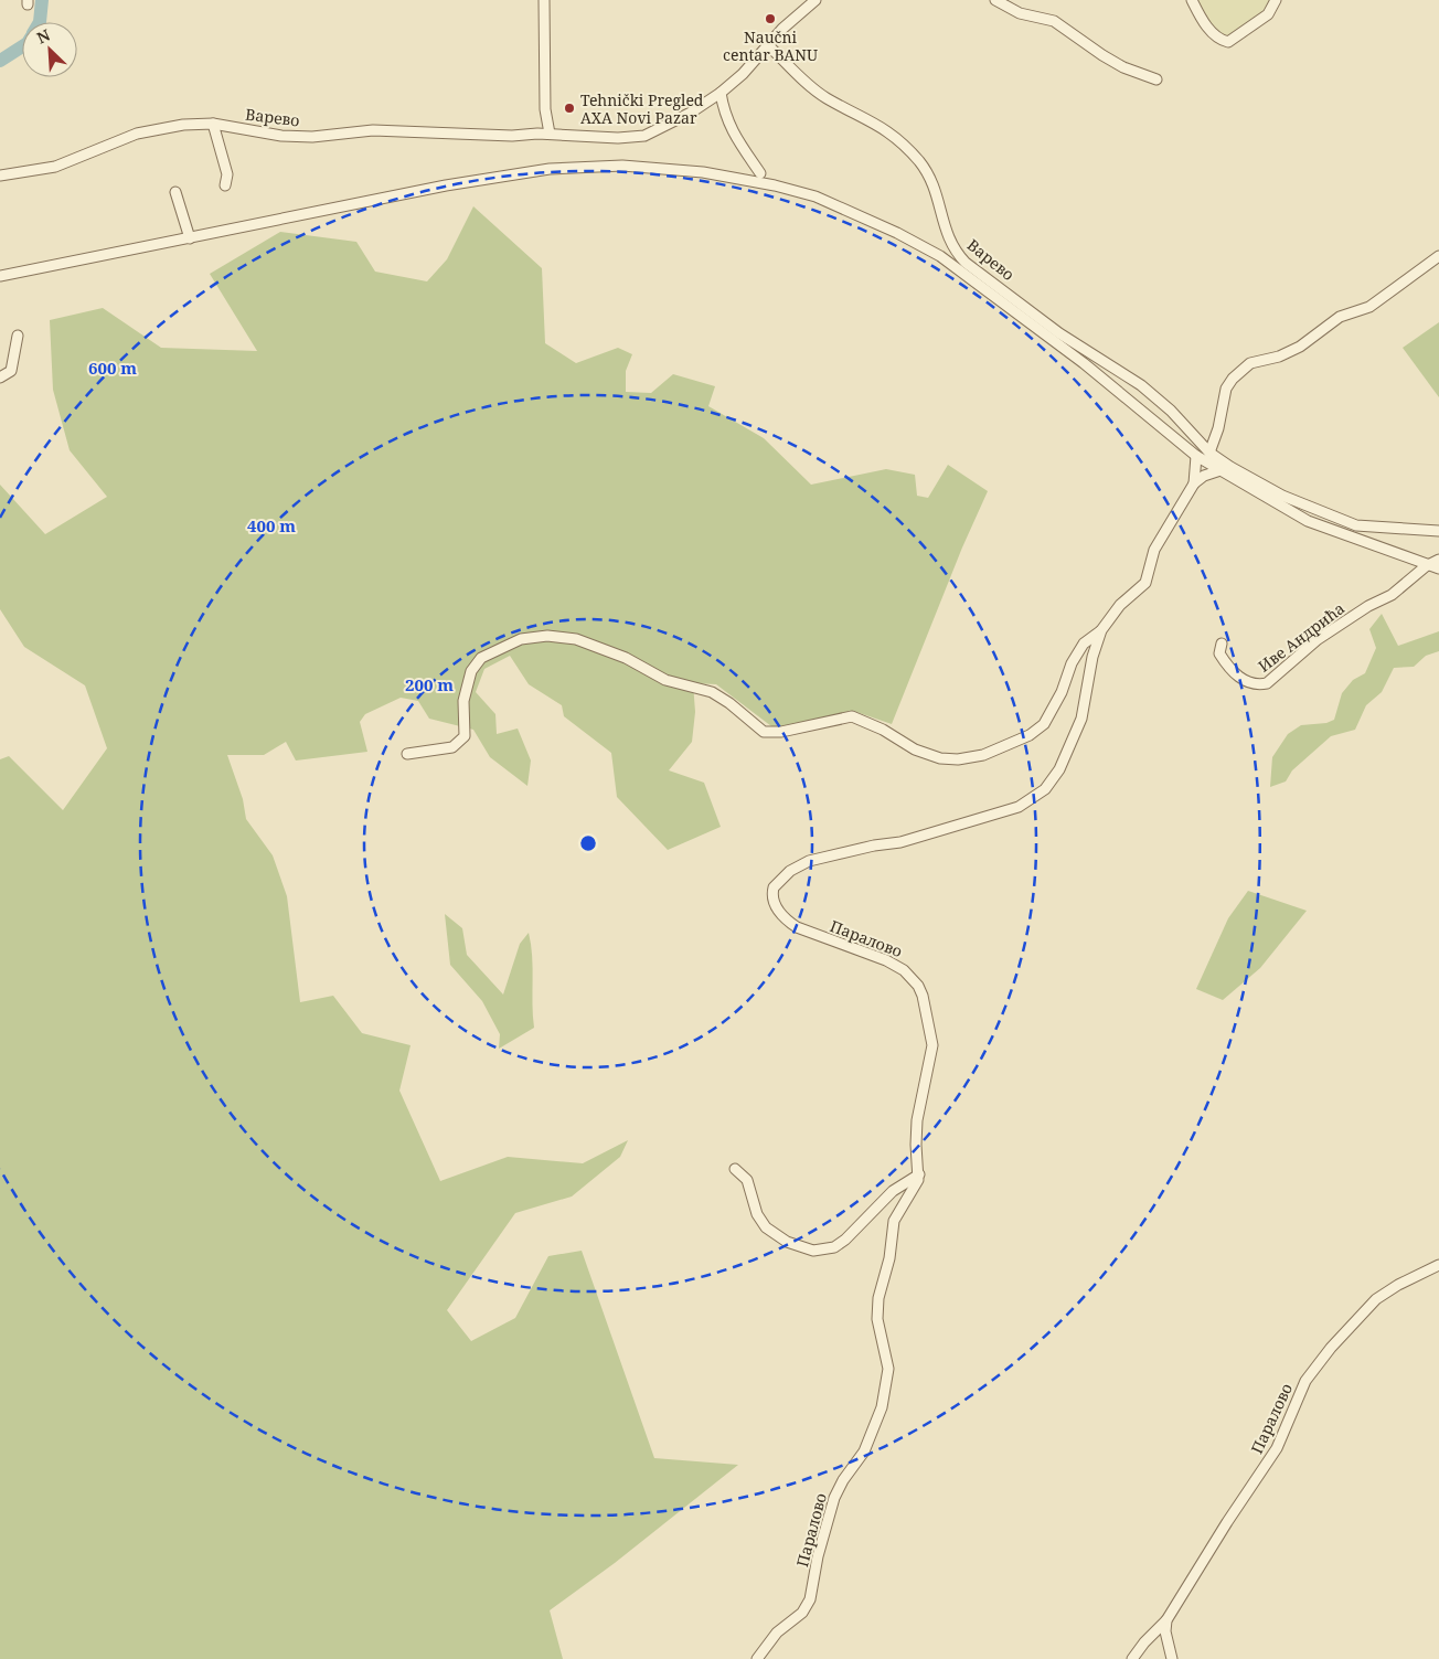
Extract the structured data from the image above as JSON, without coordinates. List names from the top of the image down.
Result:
{
  "streets": {
    "street": ["Варево", "Иве Андрића", "Паралово"]
  },
  "places": ["Naučni centar BANU", "Tehnički Pregled AXA Novi Pazar"],
  "north": "top left",
  "rings": ["600 m", "400 m", "200 m"]
}
